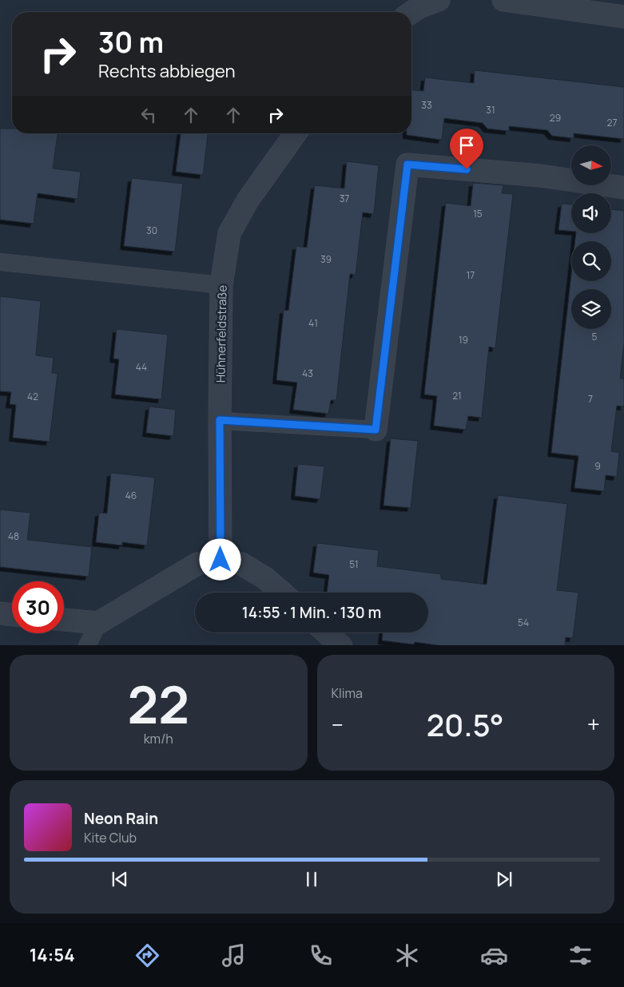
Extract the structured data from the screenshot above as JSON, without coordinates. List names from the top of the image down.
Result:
{
  "streets": {
    "street": ["Hühnerfeldstraße"]
  },
  "house_numbers": [
    "33",
    "31",
    "29",
    "27",
    "37",
    "15",
    "30",
    "39",
    "17",
    "41",
    "5",
    "19",
    "44",
    "43",
    "21",
    "42",
    "7",
    "9",
    "46",
    "48",
    "51",
    "54"
  ],
  "north": "right",
  "page": {
    "turn": ["30 m", "Rechts abbiegen"],
    "limit": "30",
    "trip": "14:55 · 1 Min. · 130 m",
    "tile": [
      ["22", "km/h"],
      "Klima"
    ],
    "heat": ["−", "20.5°", "+"],
    "song": ["Neon Rain", "Kite Club"],
    "tabs": "14:54"
  }
}
